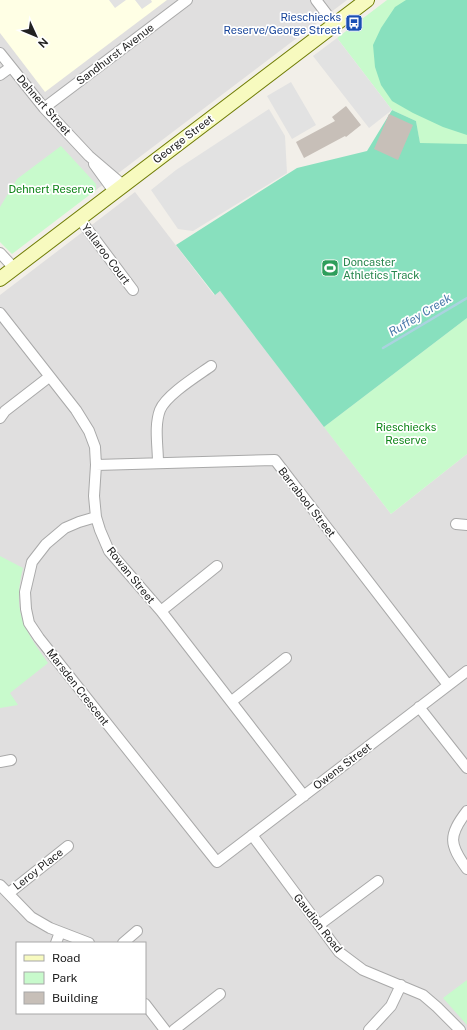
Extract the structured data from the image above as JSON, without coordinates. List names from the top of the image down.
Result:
{
  "streets": {
    "main road": ["George Street"],
    "street": [
      "Sandhurst Avenue",
      "Dehnert Street",
      "Yallaroo Court",
      "Barrabool Street",
      "Rowan Street",
      "Marsden Crescent",
      "Owens Street",
      "Leroy Place",
      "Gaudion Road"
    ]
  },
  "crossings": [
    ["Sandhurst Avenue", "Dehnert Street"],
    ["Dehnert Street", "George Street"],
    ["George Street", "Yallaroo Court"],
    ["Barrabool Street", "Rowan Street"],
    ["Barrabool Street", "Owens Street"],
    ["Rowan Street", "Marsden Crescent"],
    ["Rowan Street", "Owens Street"],
    ["Marsden Crescent", "Owens Street"],
    ["Owens Street", "Gaudion Road"]
  ],
  "water": ["Ruffey Creek"],
  "parks": ["Dehnert Reserve", "Rieschiecks Reserve"],
  "places": {
    "bus stop": ["Rieschiecks Reserve/George Street"],
    "sports": ["Doncaster Athletics Track"]
  },
  "legend": ["Road", "Park", "Building"],
  "north": "bottom right"
}
